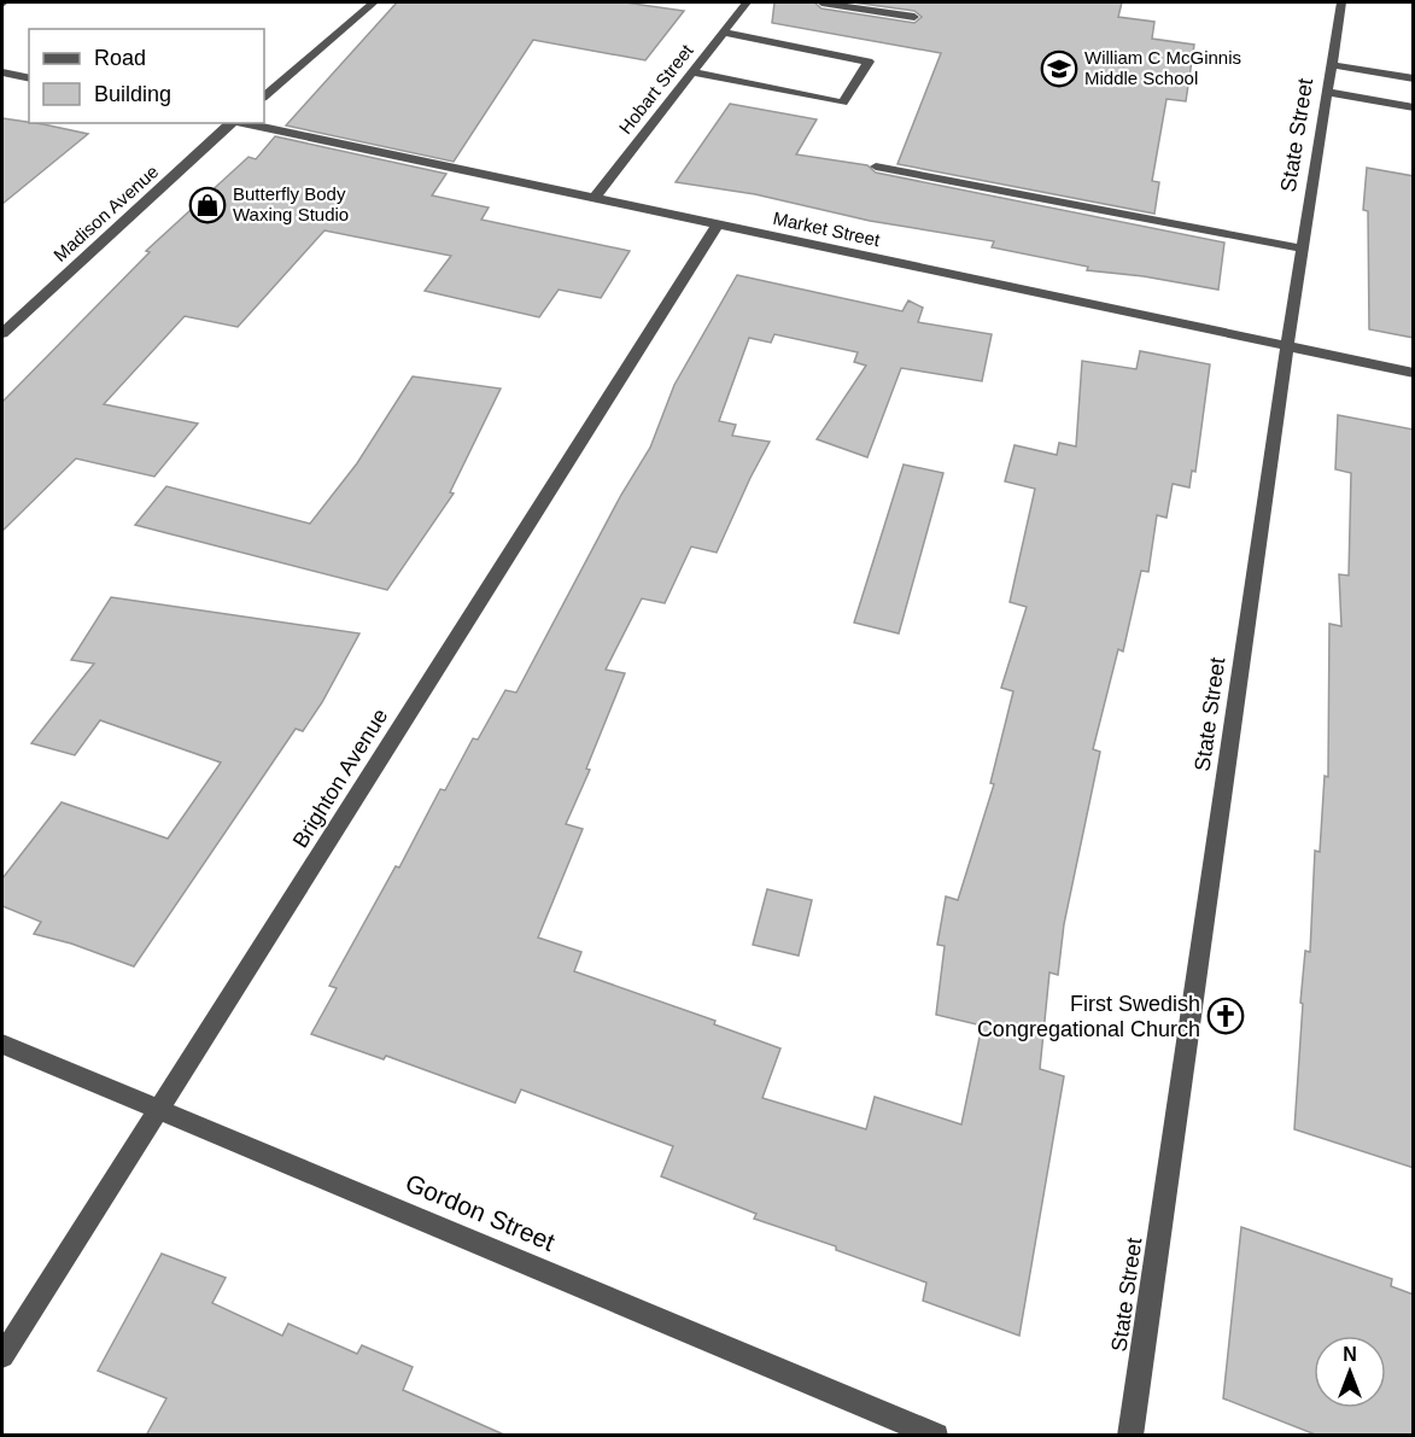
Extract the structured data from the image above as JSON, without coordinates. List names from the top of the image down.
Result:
{
  "streets": {
    "street": [
      "Hobart Street",
      "State Street",
      "Madison Avenue",
      "Market Street",
      "Brighton Avenue",
      "Gordon Street"
    ]
  },
  "crossings": [
    ["Hobart Street", "Market Street"],
    ["State Street", "Market Street"],
    ["Market Street", "Brighton Avenue"],
    ["Brighton Avenue", "Gordon Street"]
  ],
  "places": {
    "school or university": ["William C McGinnis Middle School"],
    "shop": ["Butterfly Body Waxing Studio"],
    "church": ["First Swedish Congregational Church"]
  },
  "legend": ["Road", "Building"],
  "north": "top"
}
